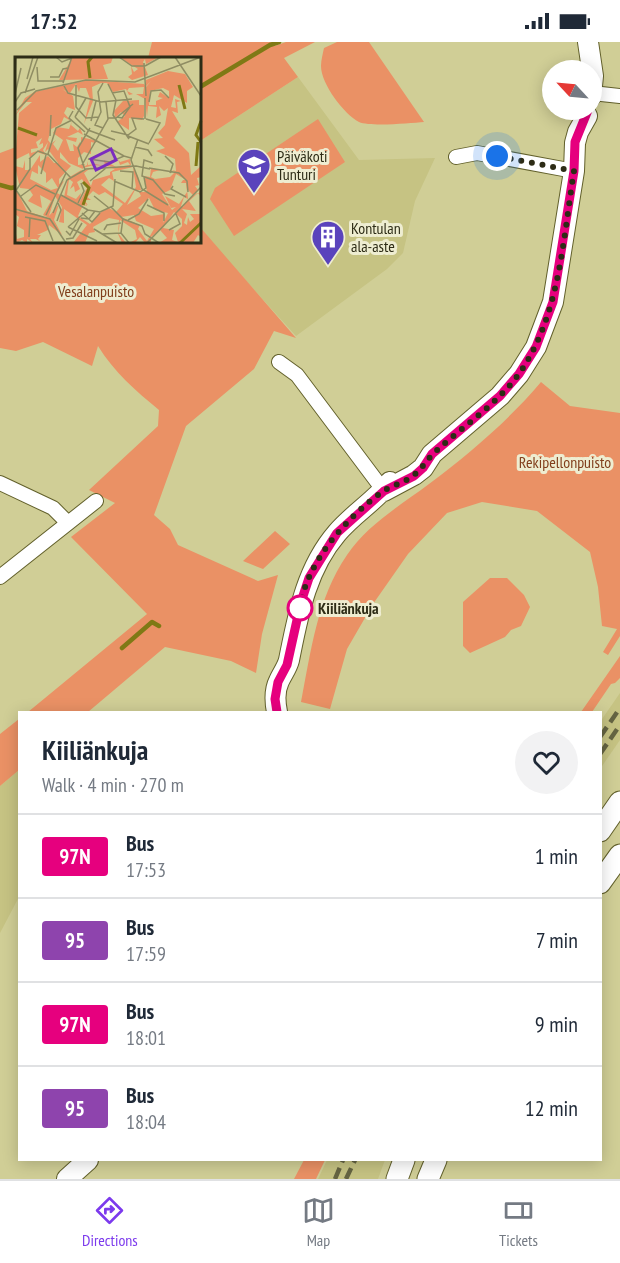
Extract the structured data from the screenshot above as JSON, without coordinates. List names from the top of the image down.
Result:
{
  "parks": ["Vesalanpuisto", "Rekipellonpuisto"],
  "places": {
    "school or university": ["Päiväkoti Tunturi"],
    "building": ["Kontulan ala-aste"],
    "other": ["Kiiliänkuja"]
  },
  "lines": ["bus line 97N"],
  "north": "top left",
  "page": {
    "status": "17:52",
    "heading": ["Kiiliänkuja", "Walk · 4 min · 270 m"],
    "list": [
      {
        "mark": "97N",
        "name": "Bus",
        "note": "17:53",
        "value": "1 min"
      },
      {
        "mark": "95",
        "name": "Bus",
        "note": "17:59",
        "value": "7 min"
      },
      {
        "mark": "97N",
        "name": "Bus",
        "note": "18:01",
        "value": "9 min"
      },
      {
        "mark": "95",
        "name": "Bus",
        "note": "18:04",
        "value": "12 min"
      }
    ],
    "tabs": ["Directions", "Map", "Tickets"]
  }
}
